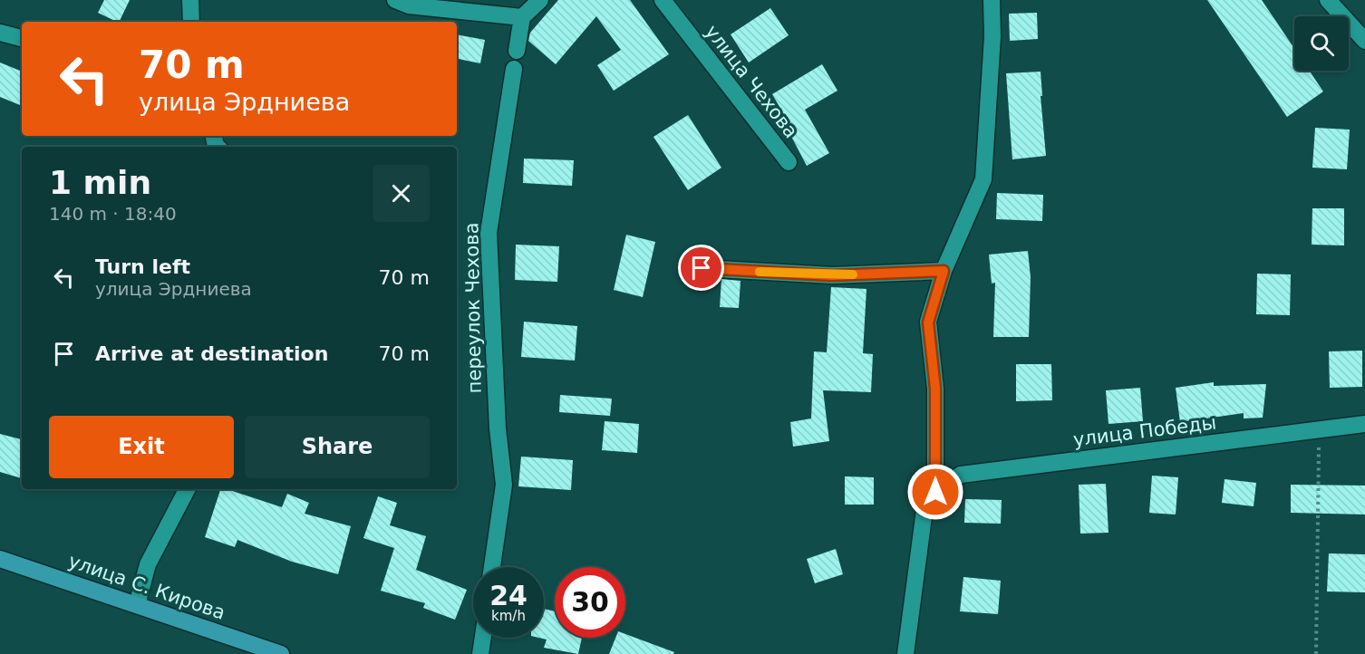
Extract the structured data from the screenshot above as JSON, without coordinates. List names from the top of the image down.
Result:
{
  "streets": {
    "main road": ["улица С. Кирова"],
    "street": ["улица Чехова", "переулок Чехова", "улица Победы"]
  },
  "page": {
    "turn": ["70 m", "улица Эрдниева"],
    "heading": ["1 min", "140 m · 18:40"],
    "list": [
      {
        "name": "Turn left",
        "note": "улица Эрдниева",
        "value": "70 m"
      },
      {
        "name": "Arrive at destination",
        "value": "70 m"
      }
    ],
    "buttons": ["Exit", "Share"],
    "speed": "24 km/h",
    "limit": "30"
  }
}
